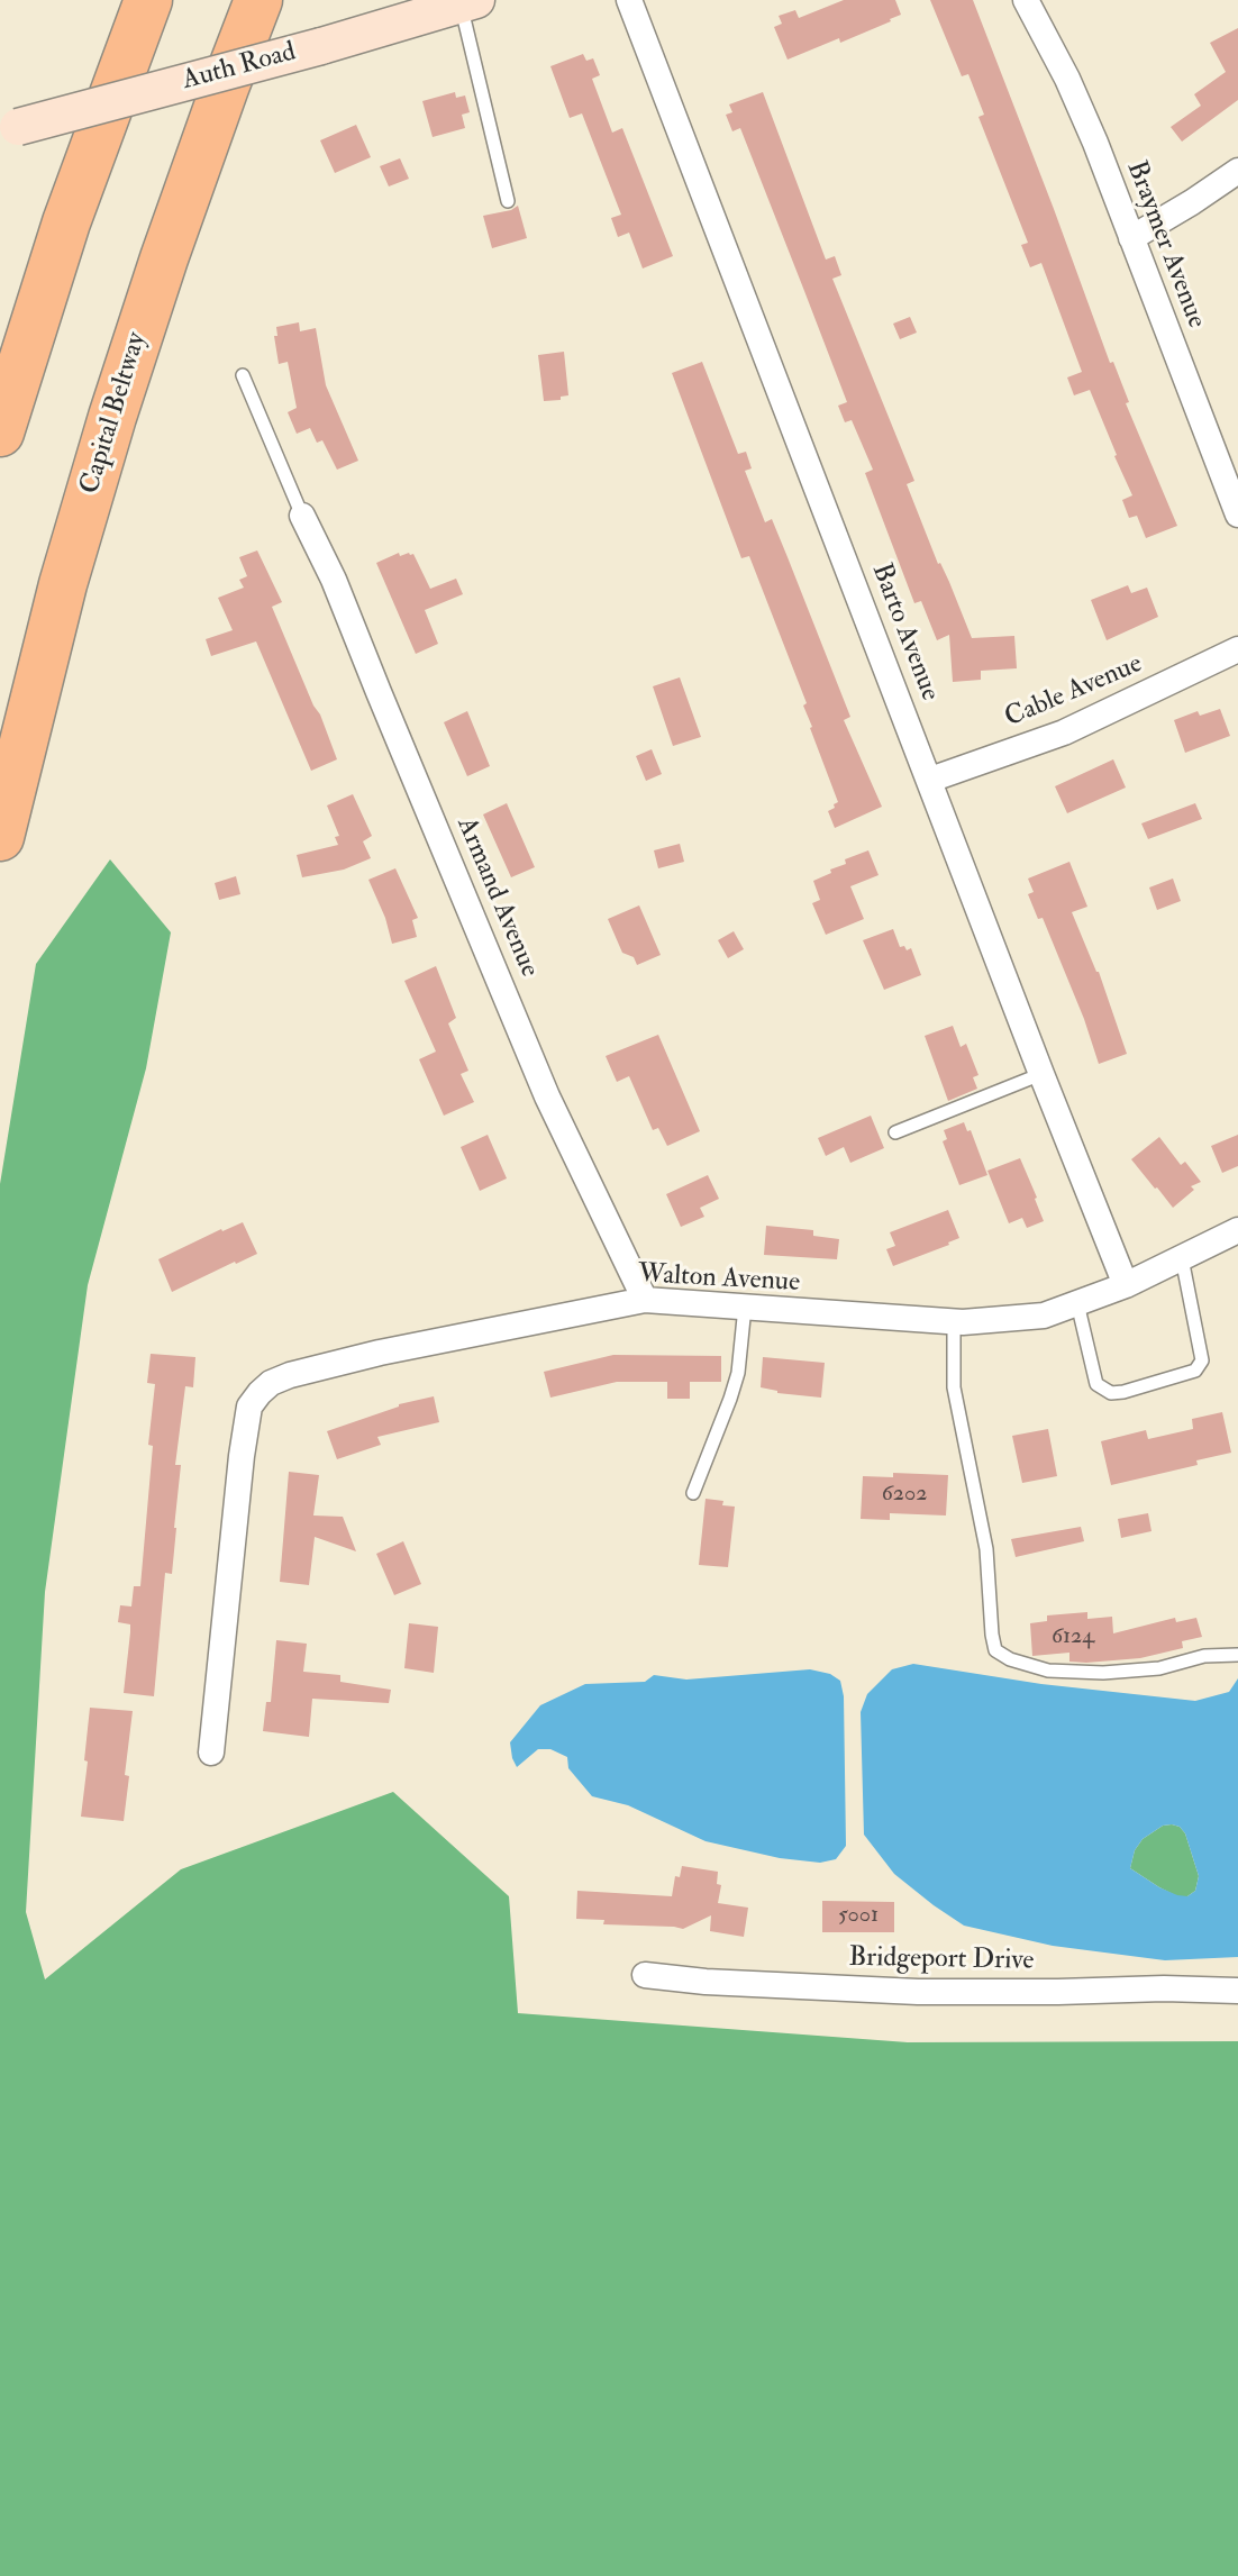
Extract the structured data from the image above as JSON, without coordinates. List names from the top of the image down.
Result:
{
  "streets": {
    "highway": ["Capital Beltway"],
    "main road": ["Auth Road"],
    "street": [
      "Braymer Avenue",
      "Barto Avenue",
      "Cable Avenue",
      "Armand Avenue",
      "Walton Avenue",
      "Bridgeport Drive"
    ]
  },
  "crossings": [
    ["Barto Avenue", "Cable Avenue"],
    ["Barto Avenue", "Walton Avenue"],
    ["Armand Avenue", "Walton Avenue"]
  ],
  "house_numbers": ["6202", "6124", "5001"]
}
